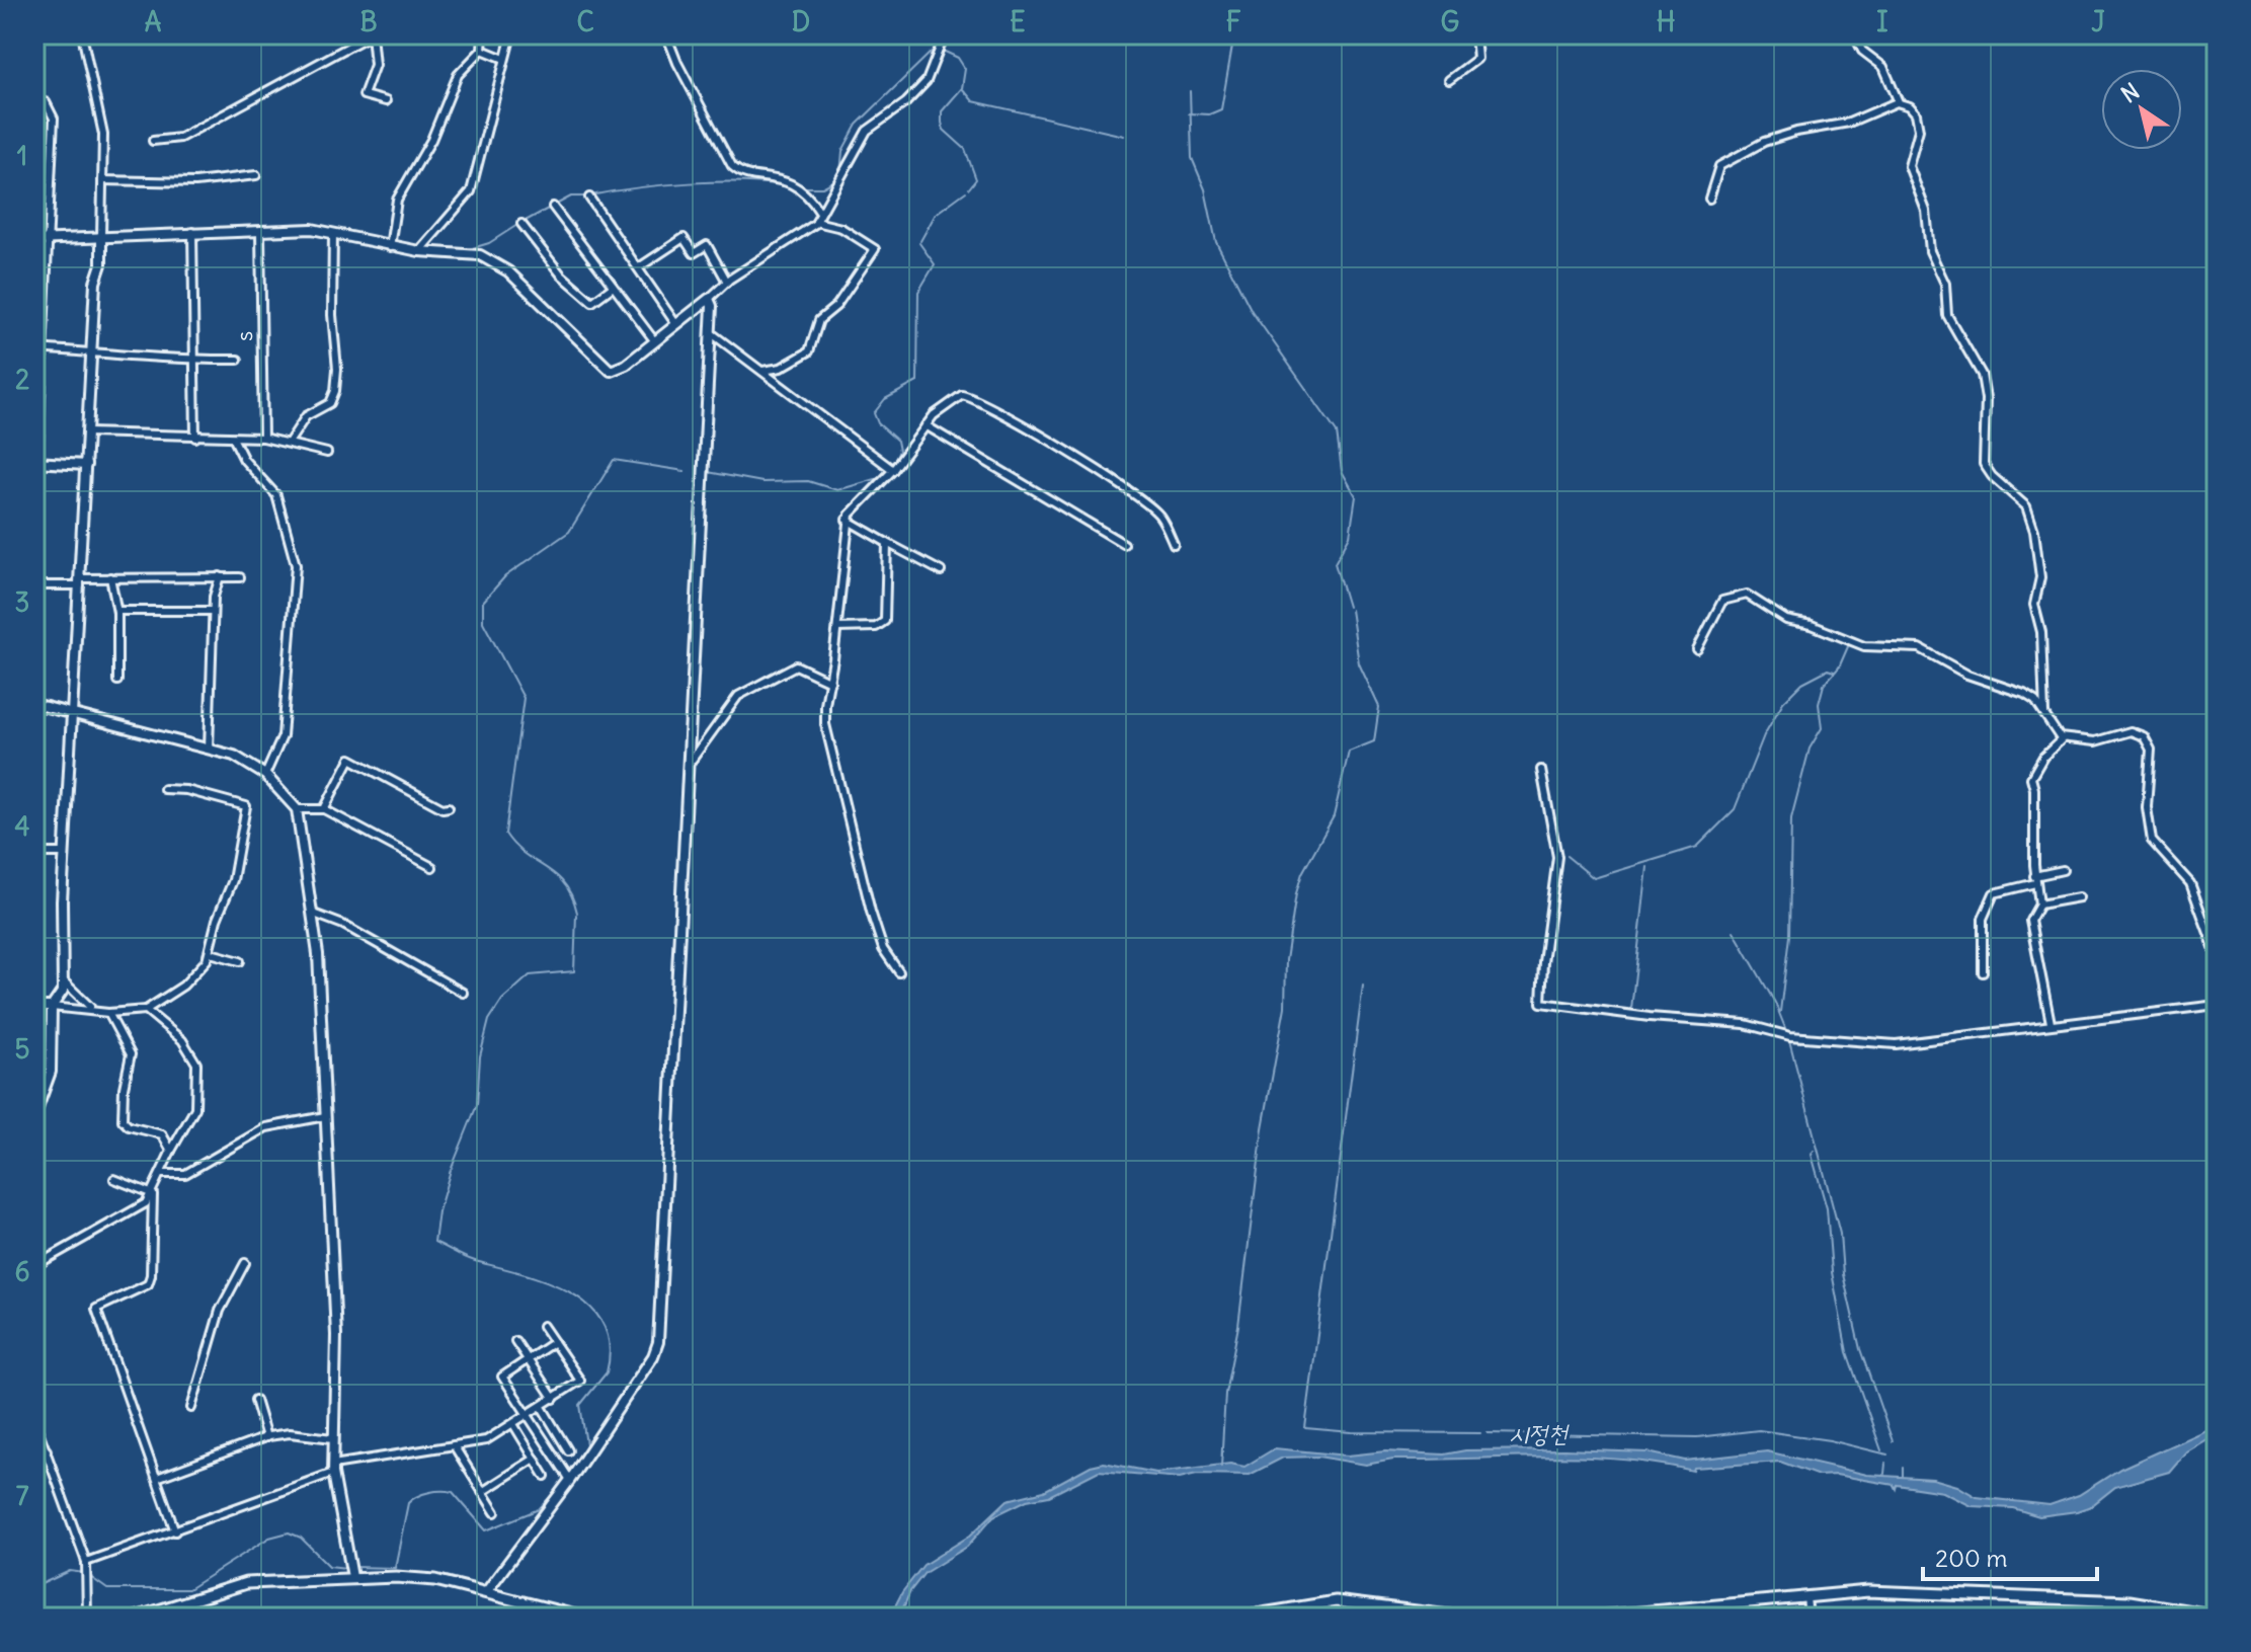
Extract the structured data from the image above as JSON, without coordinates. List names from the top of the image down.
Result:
{
  "streets": {
    "street": ["s"]
  },
  "water": ["시정천"],
  "scale_bar": "200 m",
  "north": "top left",
  "grid": {
    "columns": [
      "A",
      "B",
      "C",
      "D",
      "E",
      "F",
      "G",
      "H",
      "I",
      "J"
    ],
    "rows": [
      "1",
      "2",
      "3",
      "4",
      "5",
      "6",
      "7"
    ]
  }
}
